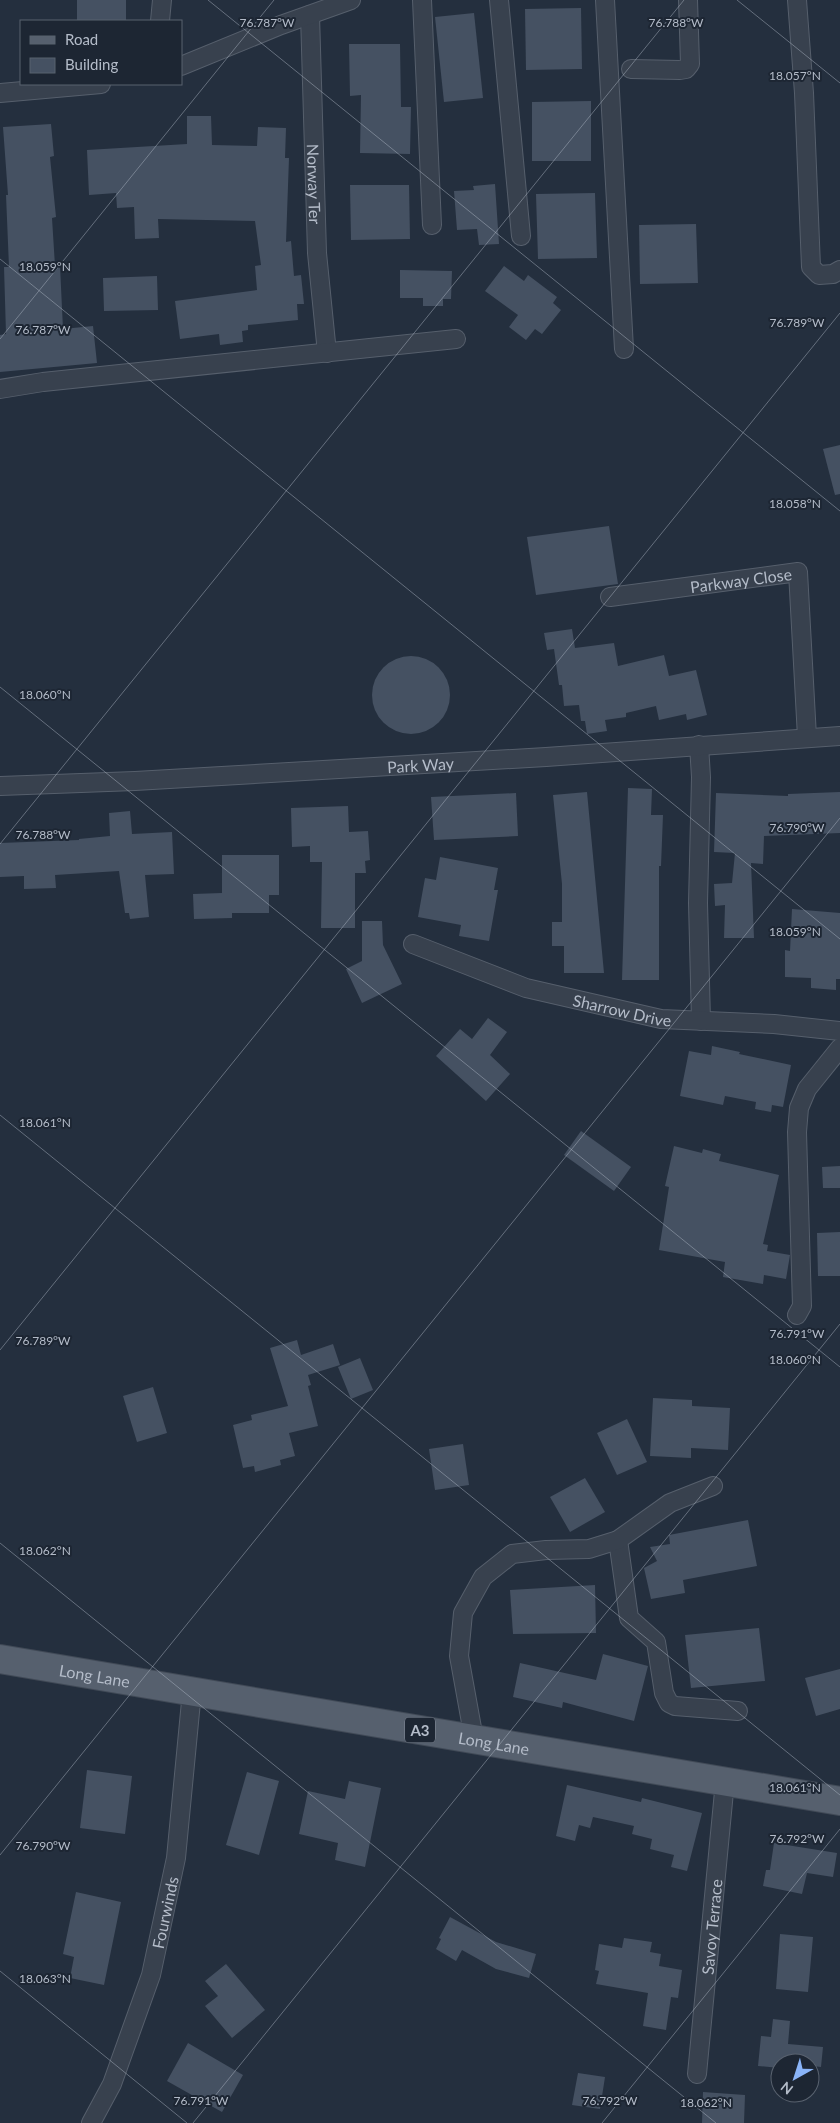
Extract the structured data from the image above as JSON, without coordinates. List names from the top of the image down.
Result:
{
  "streets": {
    "main road": ["Long Lane", "A3"],
    "street": [
      "Norway Ter",
      "Parkway Close",
      "Park Way",
      "Sharrow Drive",
      "Fourwinds",
      "Savoy Terrace"
    ]
  },
  "crossings": [
    ["Parkway Close", "Park Way"],
    ["Long Lane", "Fourwinds"],
    ["Long Lane", "Savoy Terrace"]
  ],
  "legend": ["Road", "Building"],
  "north": "bottom left",
  "coordinates": [
    "76.787°W",
    "76.788°W",
    "18.057°N",
    "18.059°N",
    "76.789°W",
    "18.058°N",
    "18.060°N",
    "76.790°W",
    "18.061°N",
    "76.791°W",
    "18.062°N",
    "76.792°W",
    "18.063°N"
  ]
}
